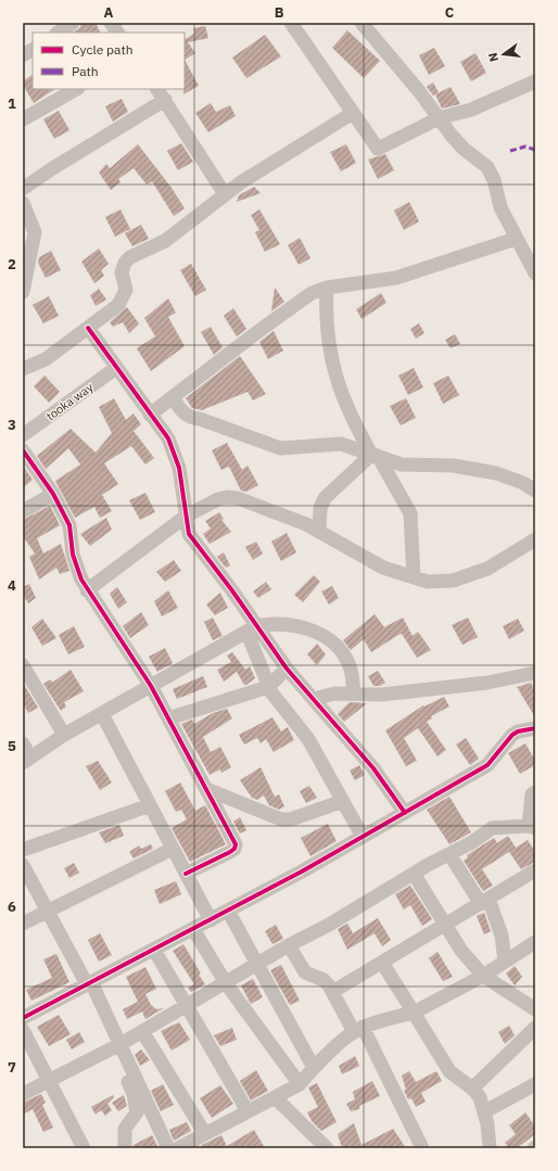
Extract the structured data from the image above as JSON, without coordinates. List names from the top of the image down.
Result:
{
  "streets": {
    "street": ["tooka way"]
  },
  "legend": ["Cycle path", "Path"],
  "north": "left",
  "grid": {
    "columns": ["A", "B", "C"],
    "rows": [
      "1",
      "2",
      "3",
      "4",
      "5",
      "6",
      "7"
    ]
  }
}
